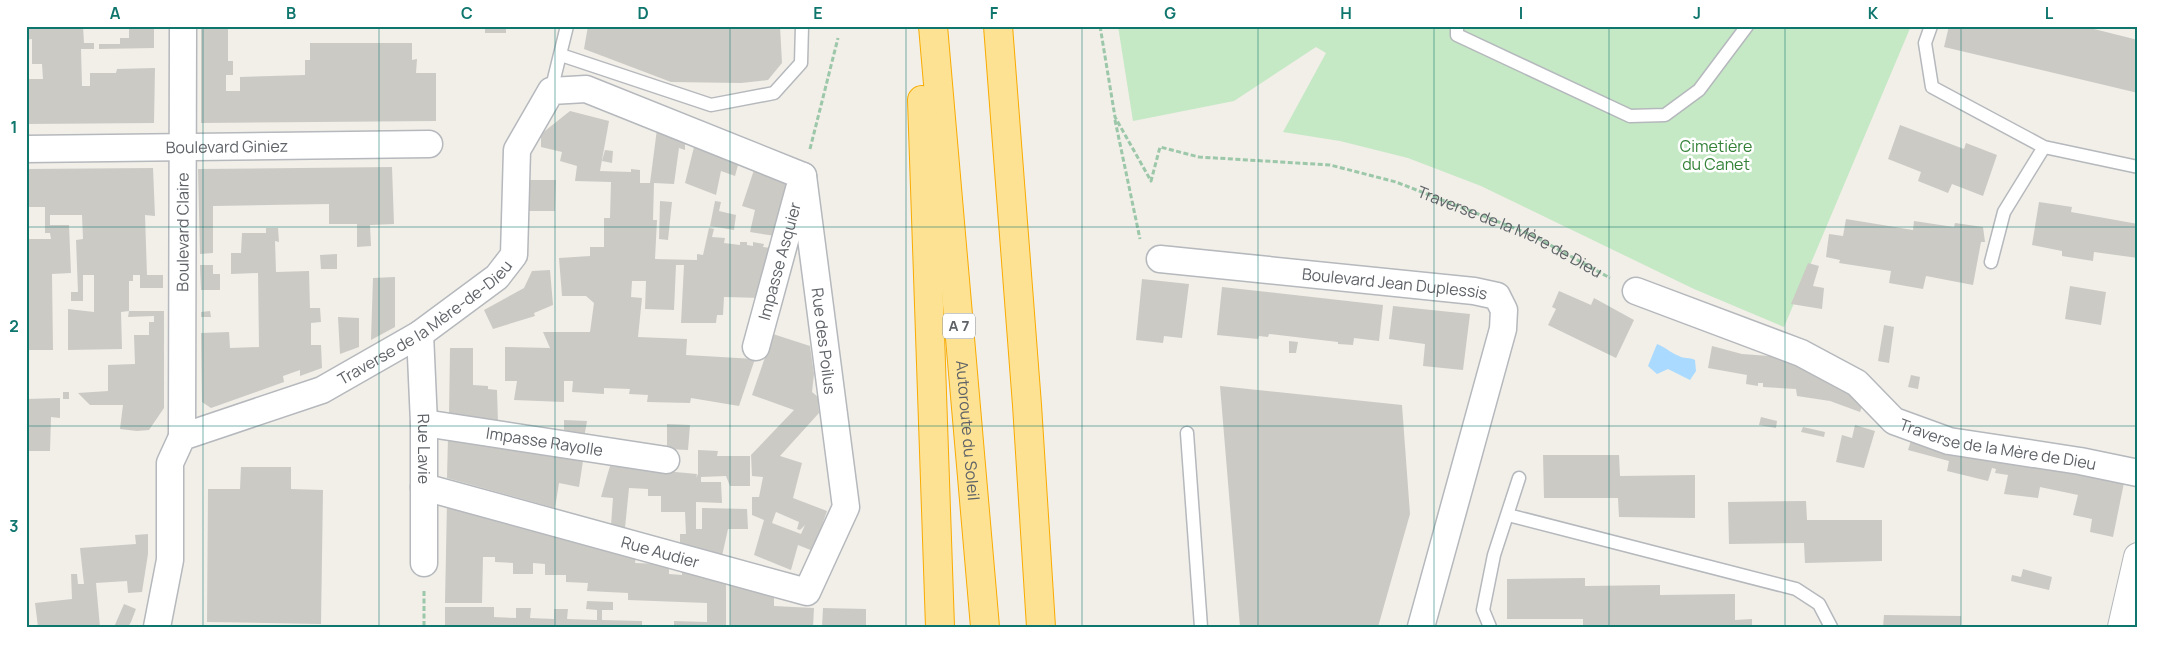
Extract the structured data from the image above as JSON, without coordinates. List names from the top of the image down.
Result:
{
  "streets": {
    "highway": ["A 7", "Autoroute du Soleil"],
    "street": [
      "Boulevard Giniez",
      "Boulevard Claire",
      "Traverse de la Mère de Dieu",
      "Impasse Asquier",
      "Boulevard Jean Duplessis",
      "Traverse de la Mère-de-Dieu",
      "Rue des Poilus",
      "Impasse Rayolle",
      "Rue Lavie",
      "Rue Audier"
    ]
  },
  "crossings": [
    ["Boulevard Giniez", "Boulevard Claire"],
    ["Boulevard Claire", "Traverse de la Mère-de-Dieu"],
    ["Impasse Asquier", "Rue des Poilus"],
    ["Traverse de la Mère-de-Dieu", "Rue Lavie"],
    ["Rue des Poilus", "Rue Audier"],
    ["Impasse Rayolle", "Rue Lavie"],
    ["Rue Lavie", "Rue Audier"]
  ],
  "parks": ["Cimetière du Canet"],
  "grid": {
    "columns": [
      "A",
      "B",
      "C",
      "D",
      "E",
      "F",
      "G",
      "H",
      "I",
      "J",
      "K",
      "L"
    ],
    "rows": ["1", "2", "3"]
  }
}
